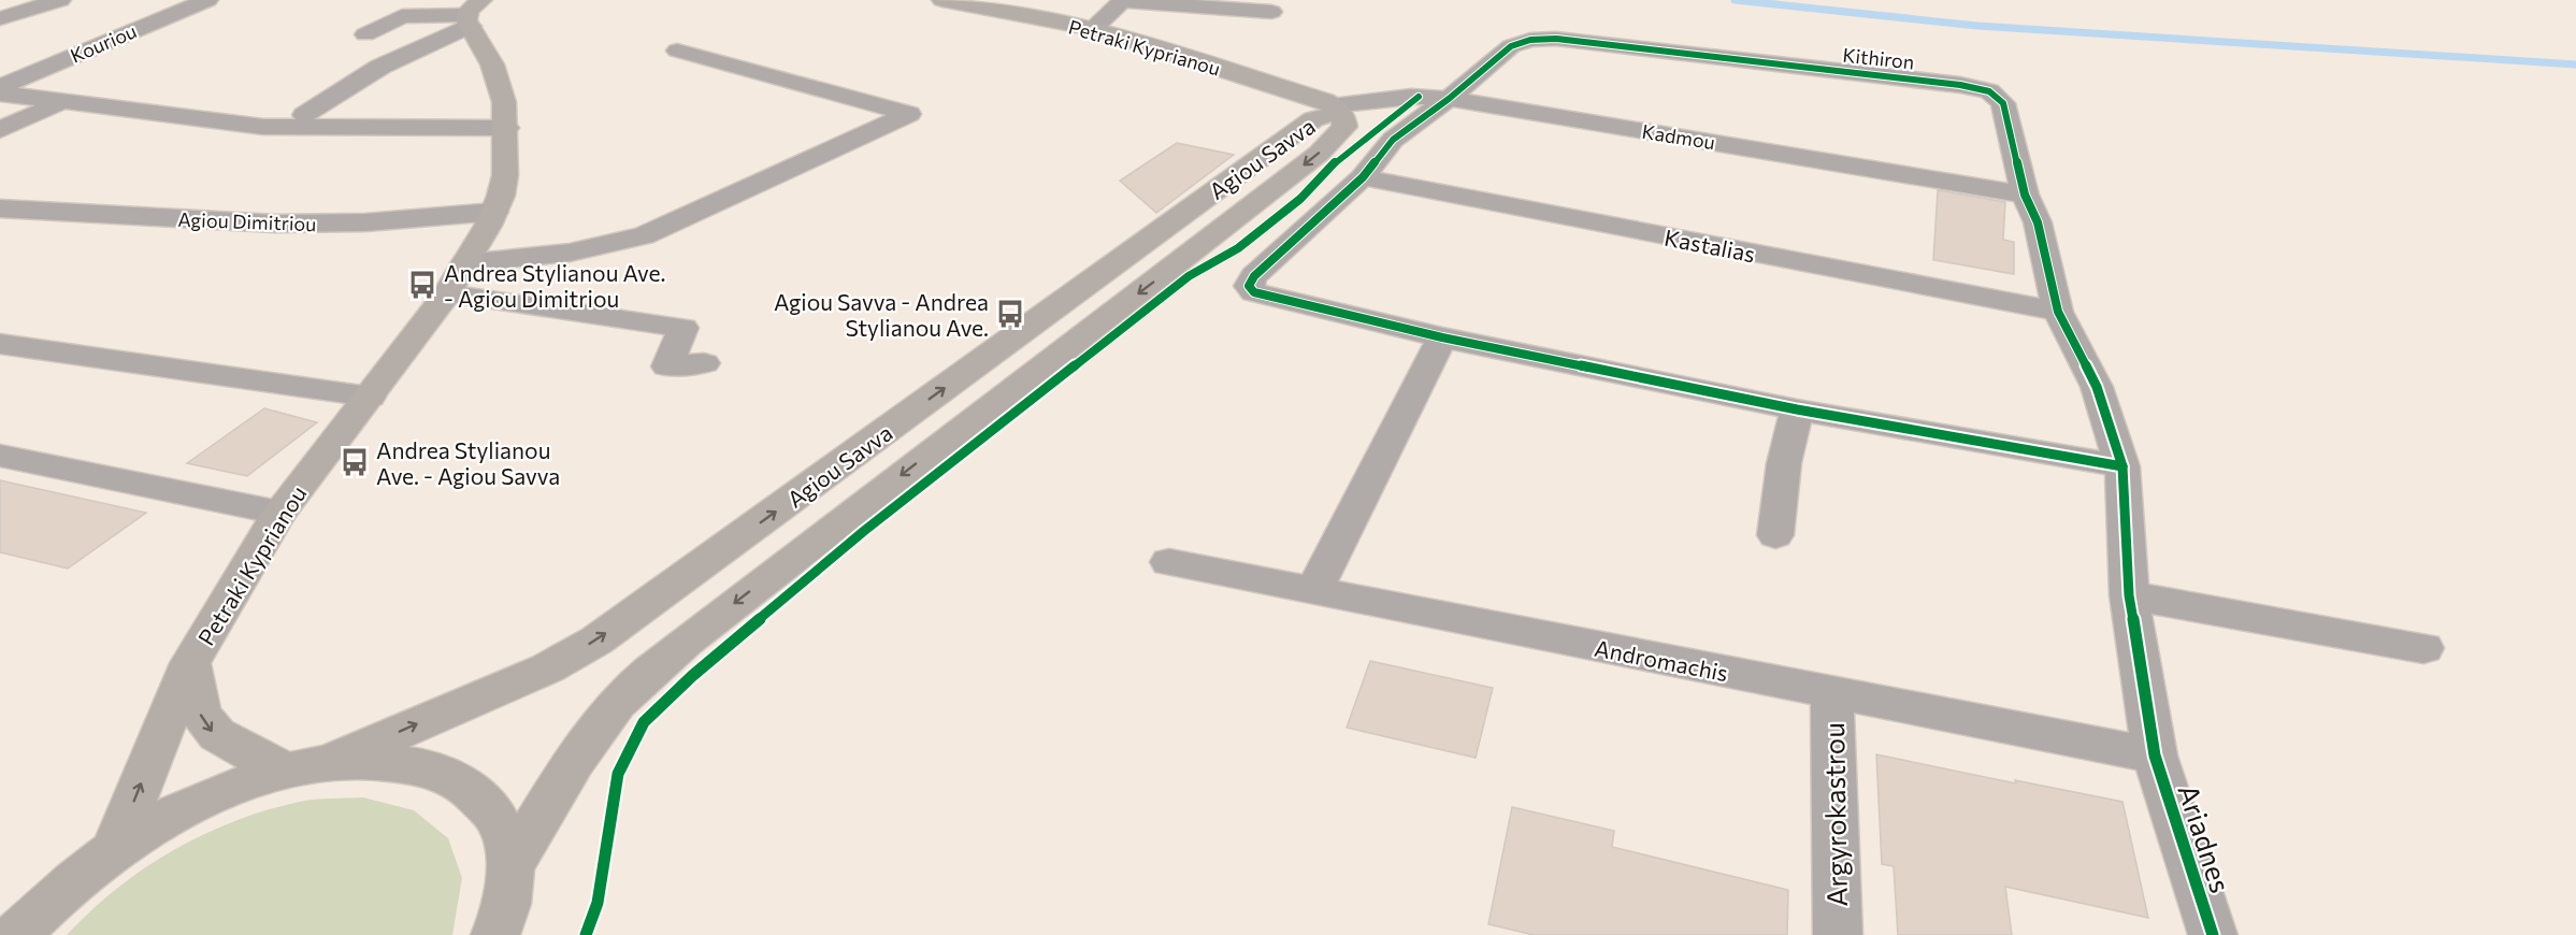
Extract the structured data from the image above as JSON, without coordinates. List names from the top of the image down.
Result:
{
  "streets": {
    "main road": ["Petraki Kyprianou", "Agiou Savva"],
    "street": [
      "Kouriou",
      "Kithiron",
      "Kadmou",
      "Agiou Dimitriou",
      "Kastalias",
      "Andromachis",
      "Argyrokastrou",
      "Ariadnes"
    ]
  },
  "crossings": [
    ["Petraki Kyprianou", "Kadmou"],
    ["Petraki Kyprianou", "Agiou Savva"],
    ["Petraki Kyprianou", "Agiou Dimitriou"],
    ["Kithiron", "Kadmou"],
    ["Kithiron", "Kastalias"],
    ["Kithiron", "Ariadnes"],
    ["Kadmou", "Agiou Savva"],
    ["Andromachis", "Argyrokastrou"],
    ["Andromachis", "Ariadnes"]
  ],
  "places": {
    "bus stop": ["Andrea Stylianou Ave. - Agiou Dimitriou", "Agiou Savva - Andrea Stylianou Ave.", "Andrea Stylianou Ave. - Agiou Savva"]
  }
}
